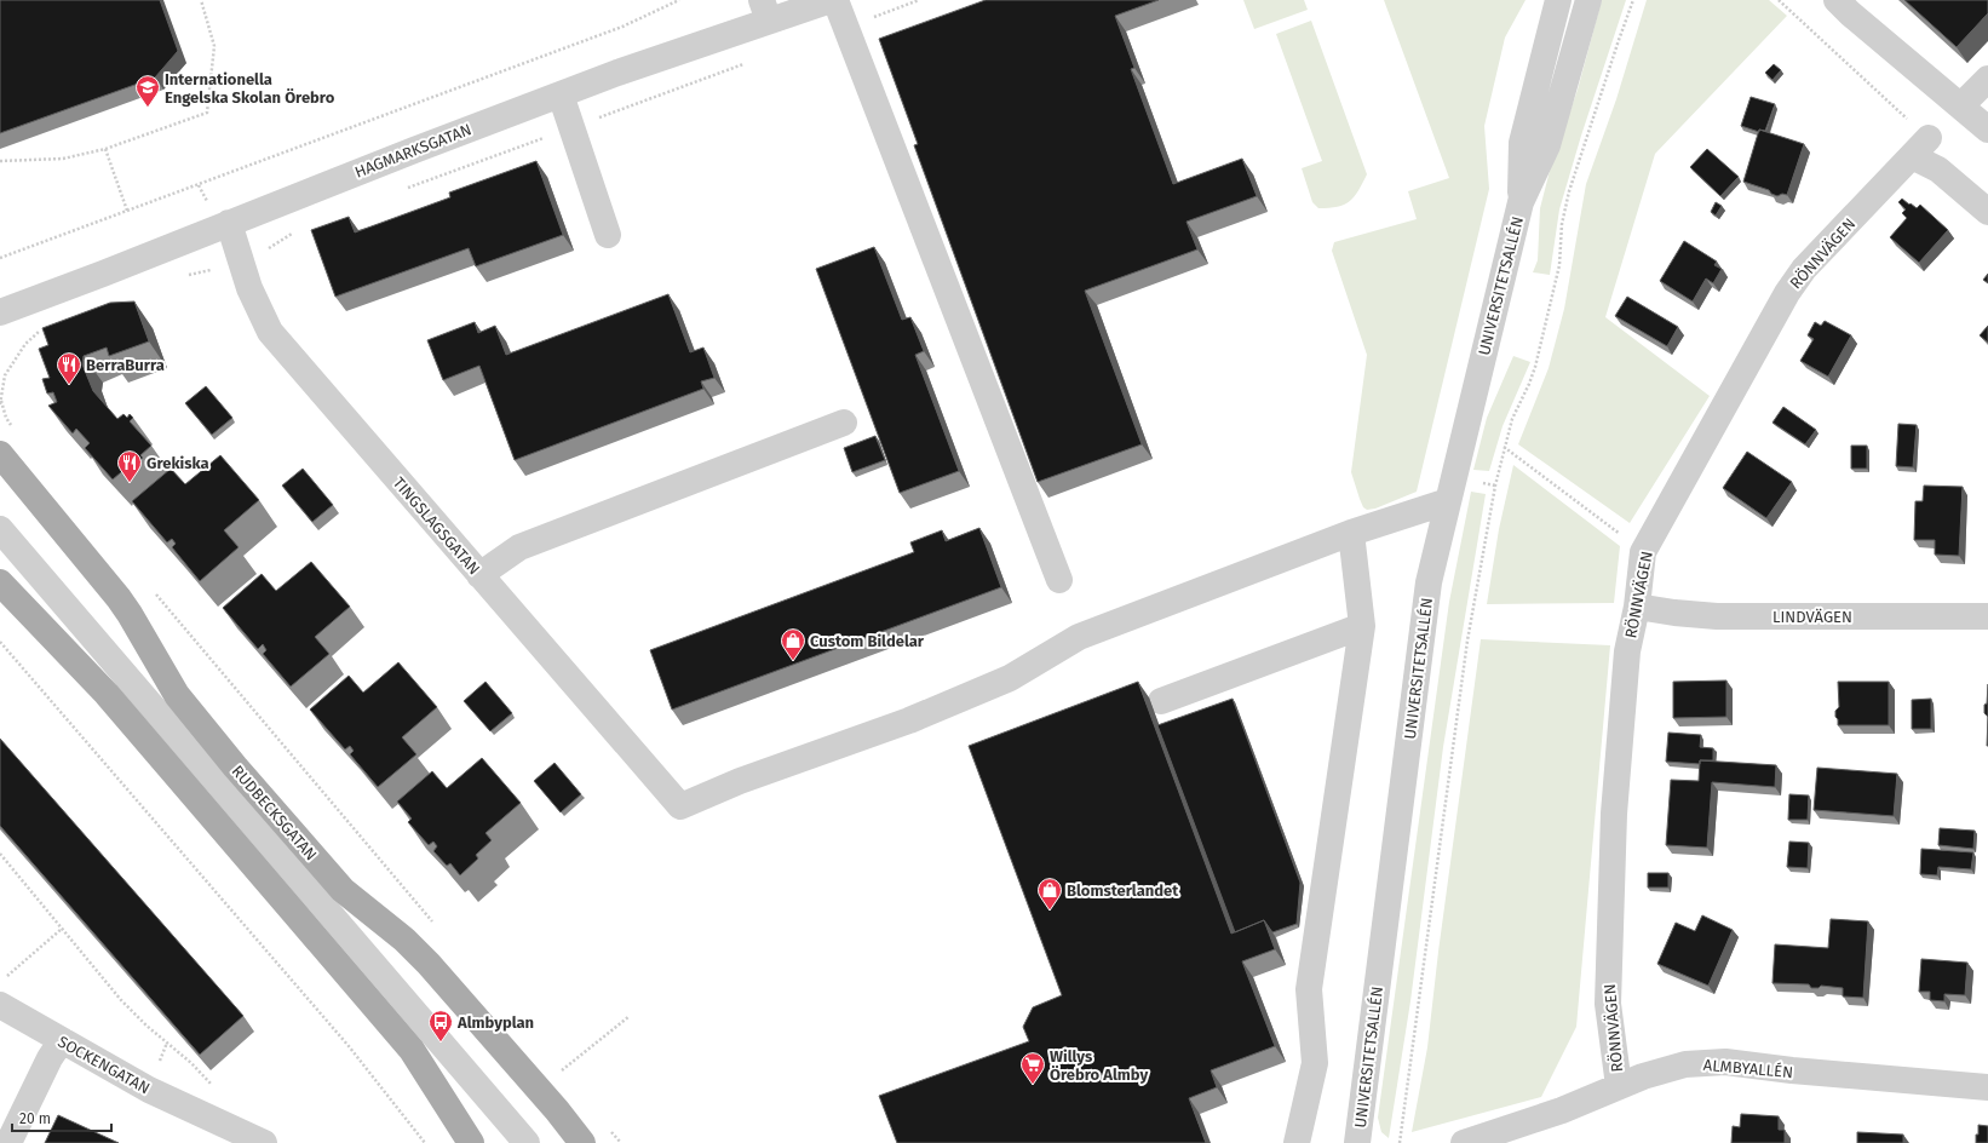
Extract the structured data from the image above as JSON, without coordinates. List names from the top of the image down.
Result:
{
  "streets": {
    "main road": ["RUDBECKSGATAN"],
    "street": [
      "HAGMARKSGATAN",
      "RÖNNVÄGEN",
      "UNIVERSITETSALLÉN",
      "TINGSLAGSGATAN",
      "LINDVÄGEN",
      "SOCKENGATAN",
      "ALMBYALLÉN"
    ]
  },
  "crossings": [
    ["HAGMARKSGATAN", "TINGSLAGSGATAN"],
    ["RÖNNVÄGEN", "LINDVÄGEN"],
    ["RÖNNVÄGEN", "ALMBYALLÉN"]
  ],
  "places": {
    "school or university": ["Internationella Engelska Skolan Örebro"],
    "restaurant": ["BerraBurra", "Grekiska"],
    "shop": ["Custom Bildelar", "Blomsterlandet"],
    "bus stop": ["Almbyplan"],
    "supermarket": ["Willys Örebro Almby"]
  },
  "scale_bar": "20 m"
}
